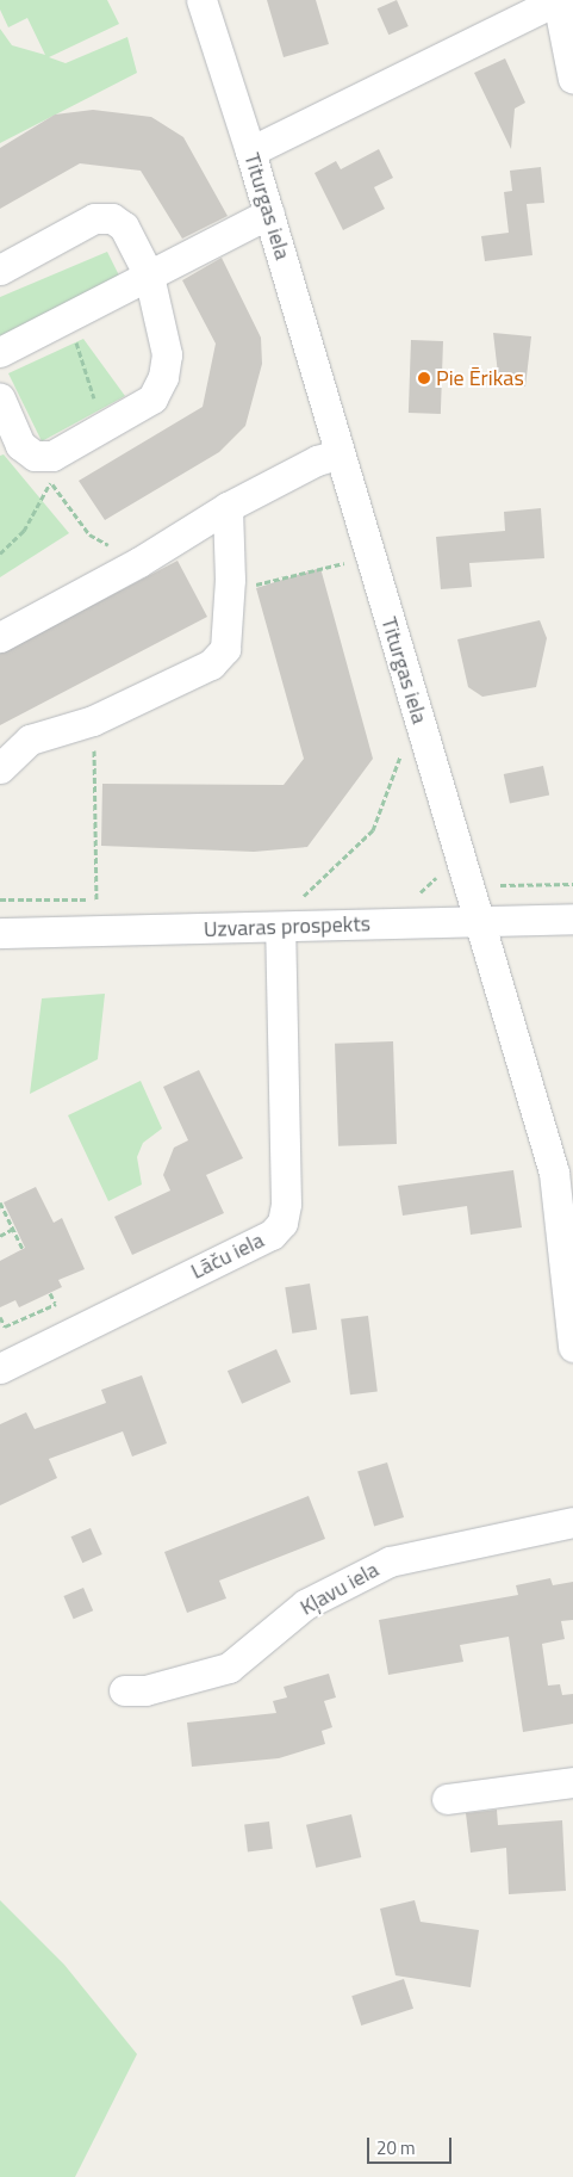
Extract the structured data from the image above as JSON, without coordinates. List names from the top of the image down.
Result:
{
  "streets": {
    "street": [
      "Titurgas iela",
      "Uzvaras prospekts",
      "Lāču iela",
      "Kļavu iela"
    ]
  },
  "crossings": [
    ["Titurgas iela", "Uzvaras prospekts"],
    ["Uzvaras prospekts", "Lāču iela"]
  ],
  "places": ["Pie Ērikas"],
  "scale_bar": "20 m"
}
